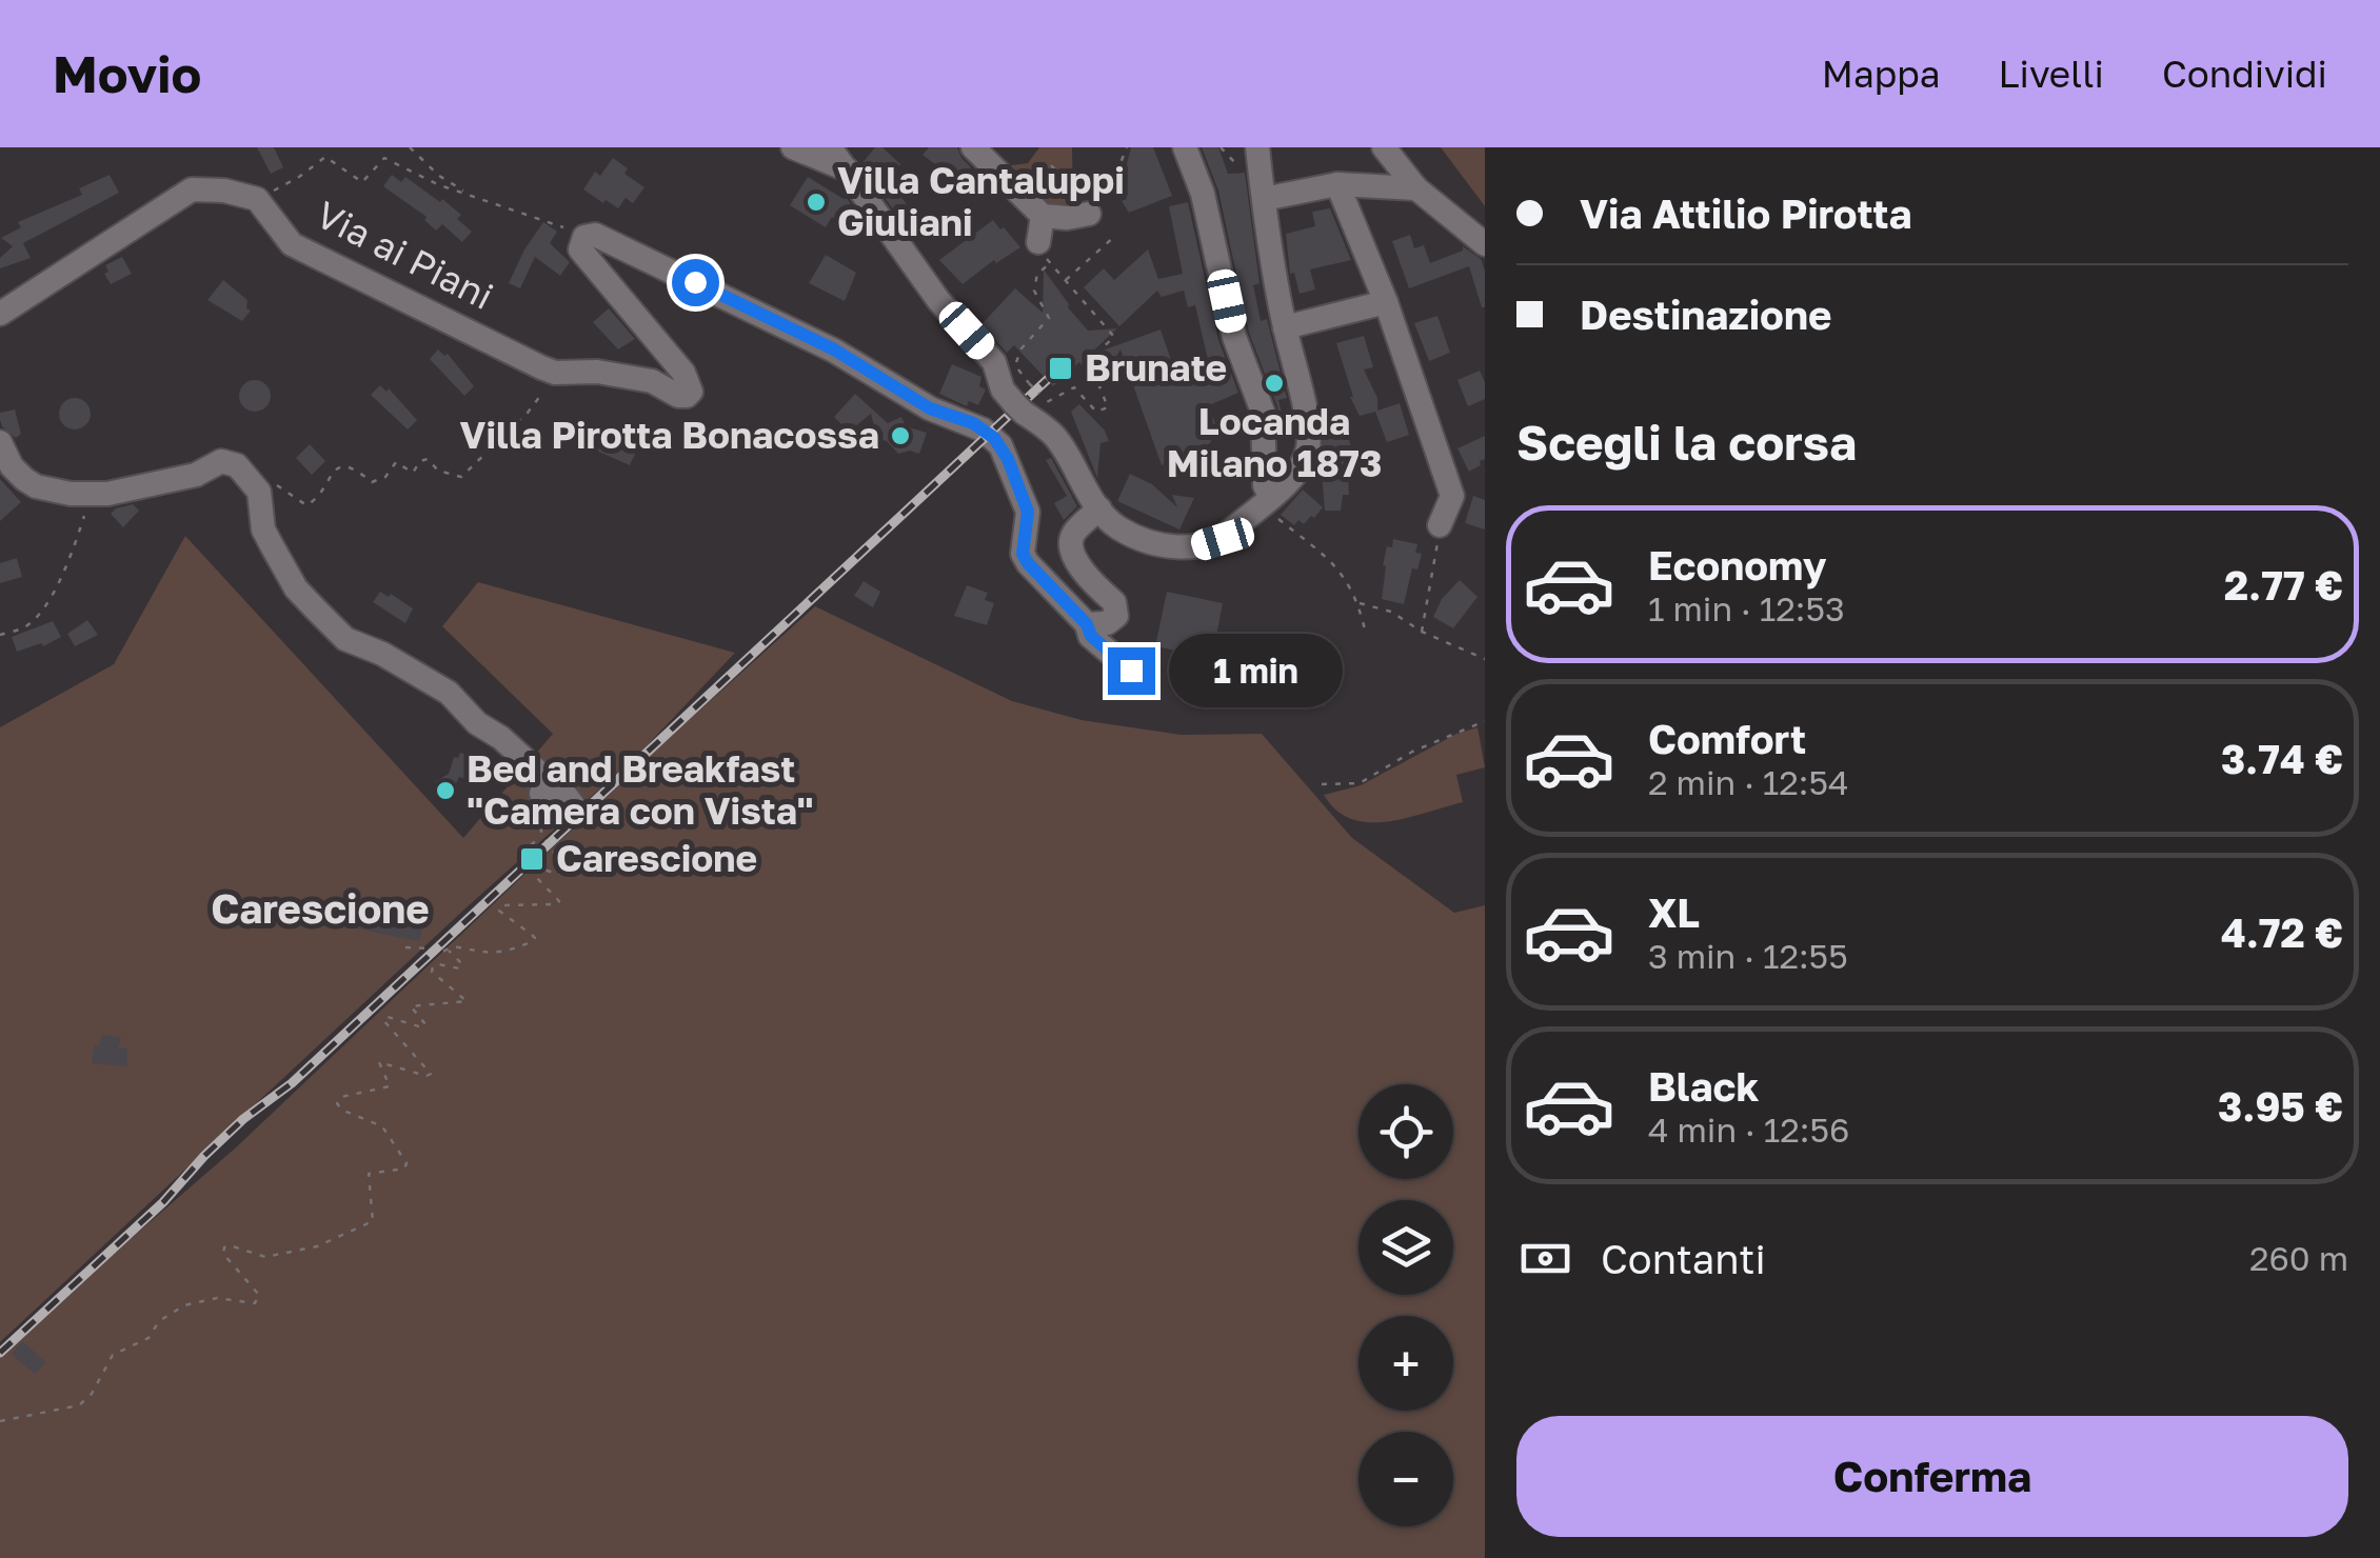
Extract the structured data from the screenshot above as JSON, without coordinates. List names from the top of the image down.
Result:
{
  "streets": {
    "street": ["Via ai Piani"]
  },
  "districts": ["Carescione"],
  "places": {
    "other": [
      "Villa Cantaluppi Giuliani",
      "Locanda Milano 1873",
      "Villa Pirotta Bonacossa",
      "Bed and Breakfast \"Camera con Vista\""
    ],
    "transit": ["Brunate", "Carescione"]
  },
  "page": {
    "header": "Movio",
    "nav": ["Mappa", "Livelli", "Condividi"],
    "banner": ["Via Attilio Pirotta", "Destinazione"],
    "heading": "Scegli la corsa",
    "list": [
      {
        "name": "Economy",
        "note": "1 min · 12:53",
        "value": "2.77 €"
      },
      {
        "name": "Comfort",
        "note": "2 min · 12:54",
        "value": "3.74 €"
      },
      {
        "name": "XL",
        "note": "3 min · 12:55",
        "value": "4.72 €"
      },
      {
        "name": "Black",
        "note": "4 min · 12:56",
        "value": "3.95 €"
      }
    ],
    "bubble": "1 min",
    "map_buttons": ["+", "−"],
    "pay": ["Contanti", "260 m"],
    "buttons": "Conferma"
  }
}
